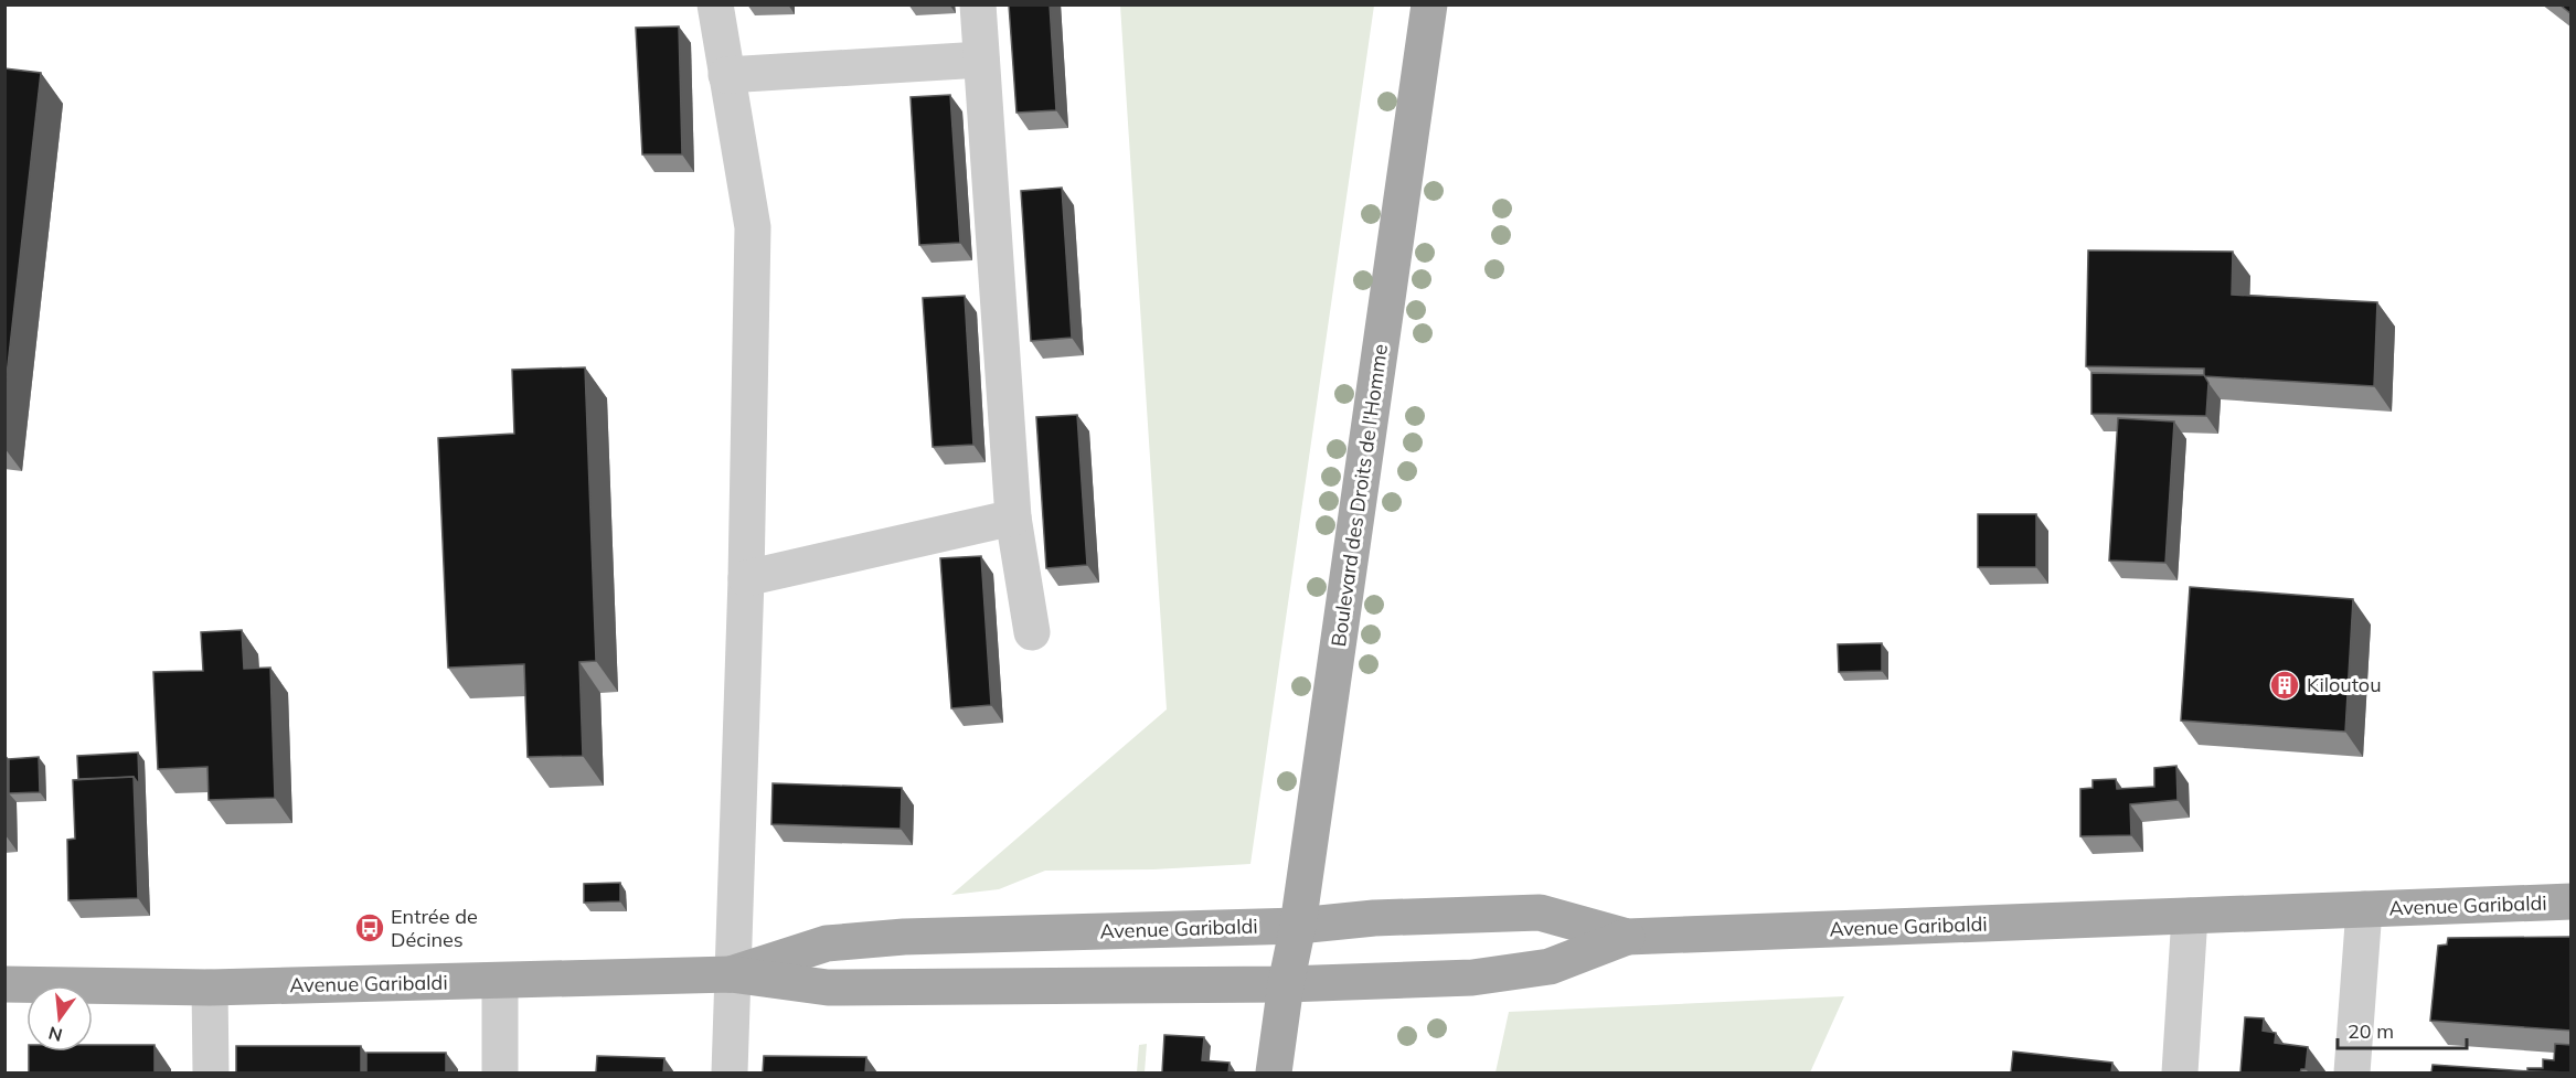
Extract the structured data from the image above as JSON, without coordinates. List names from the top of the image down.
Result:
{
  "streets": {
    "main road": ["Boulevard des Droits de l'Homme", "Avenue Garibaldi"]
  },
  "crossings": [
    ["Boulevard des Droits de l'Homme", "Avenue Garibaldi"]
  ],
  "places": {
    "building": ["Kiloutou"],
    "bus stop": ["Entrée de Décines"]
  },
  "scale_bar": "20 m",
  "north": "bottom"
}
